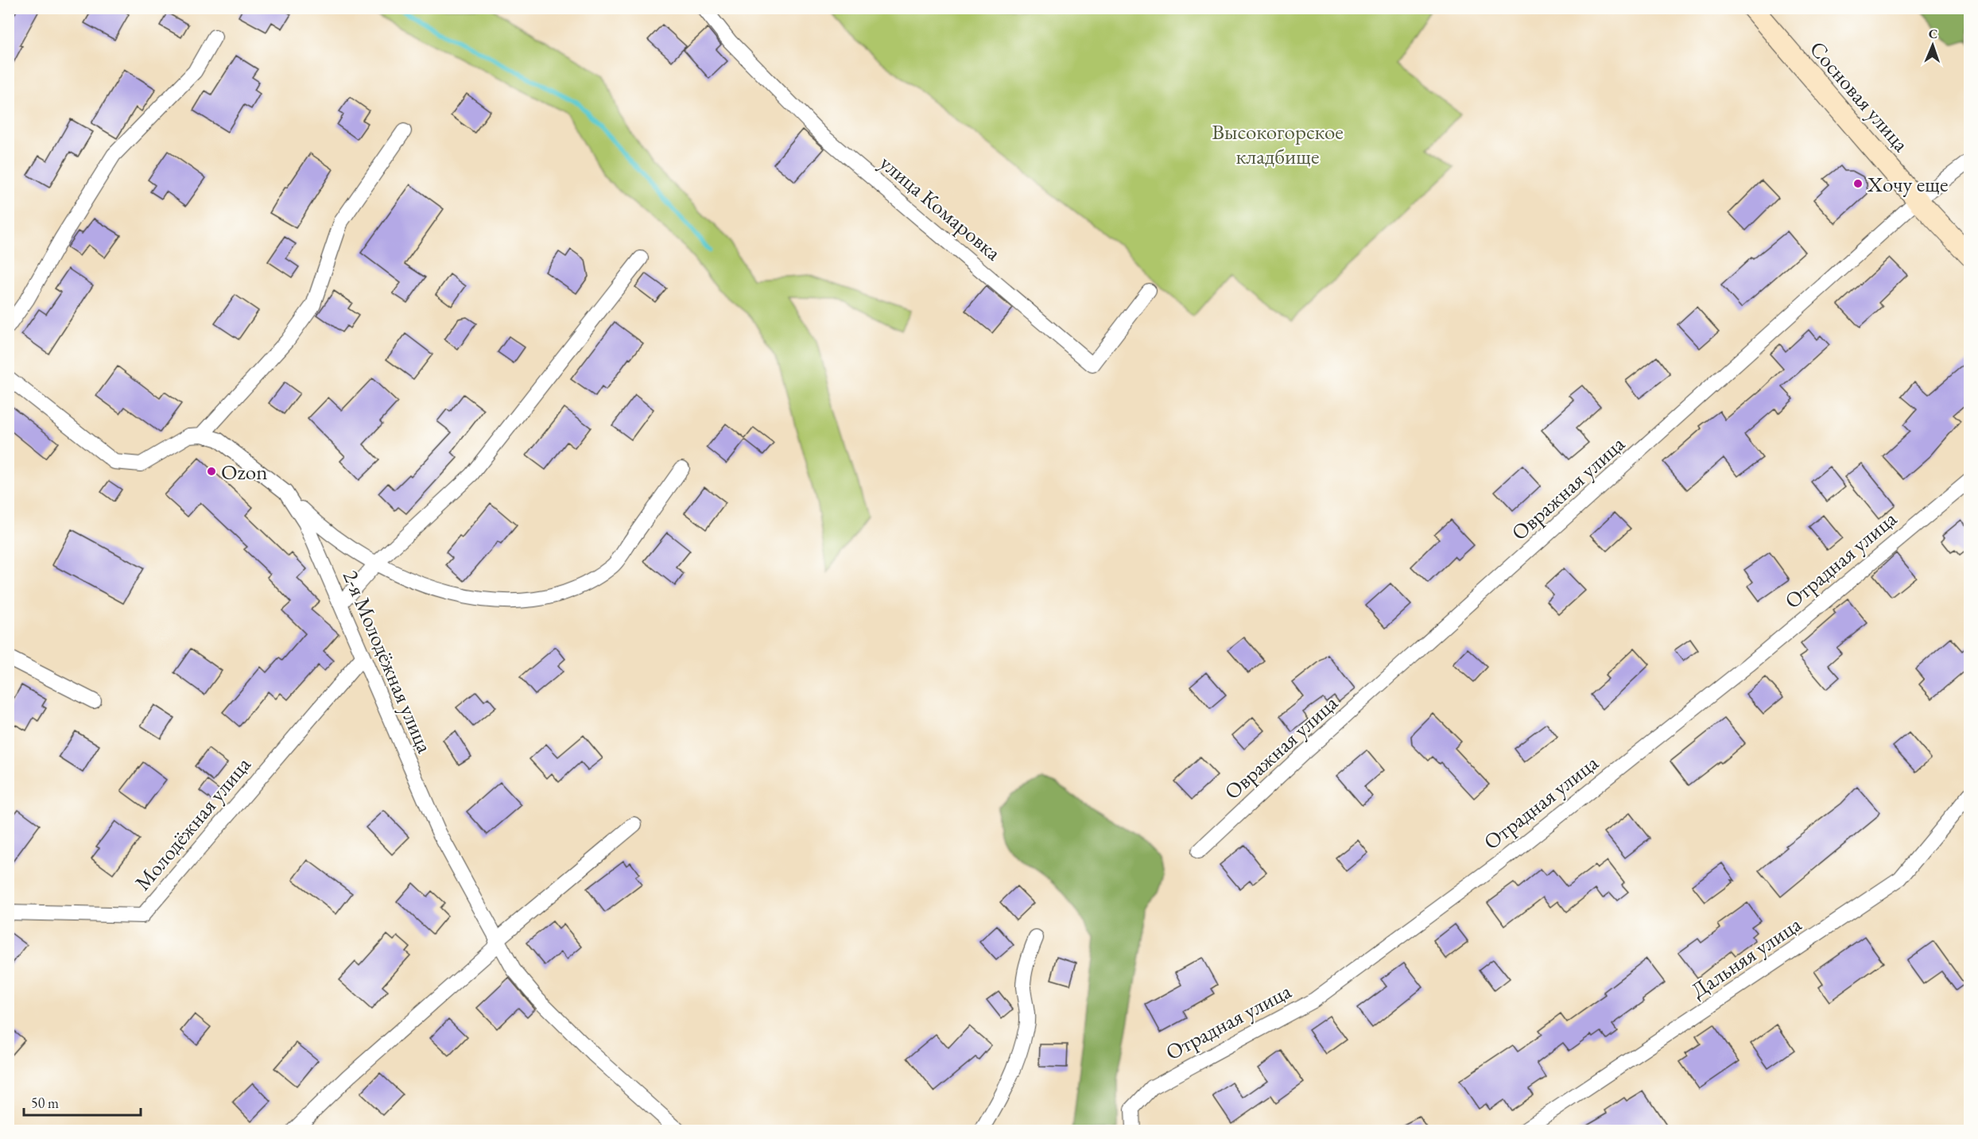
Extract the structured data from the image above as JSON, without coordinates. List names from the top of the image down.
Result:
{
  "streets": {
    "street": [
      "Сосновая улица",
      "улица Комаровка",
      "Овражная улица",
      "Отрадная улица",
      "2-я Молодёжная улица",
      "Молодёжная улица",
      "Дальняя улица"
    ]
  },
  "crossings": [
    ["Сосновая улица", "Овражная улица"],
    ["2-я Молодёжная улица", "Молодёжная улица"]
  ],
  "parks": ["Высокогорское кладбище"],
  "places": ["Хочу еще", "Ozon"],
  "scale_bar": "50 m",
  "north": "top"
}
